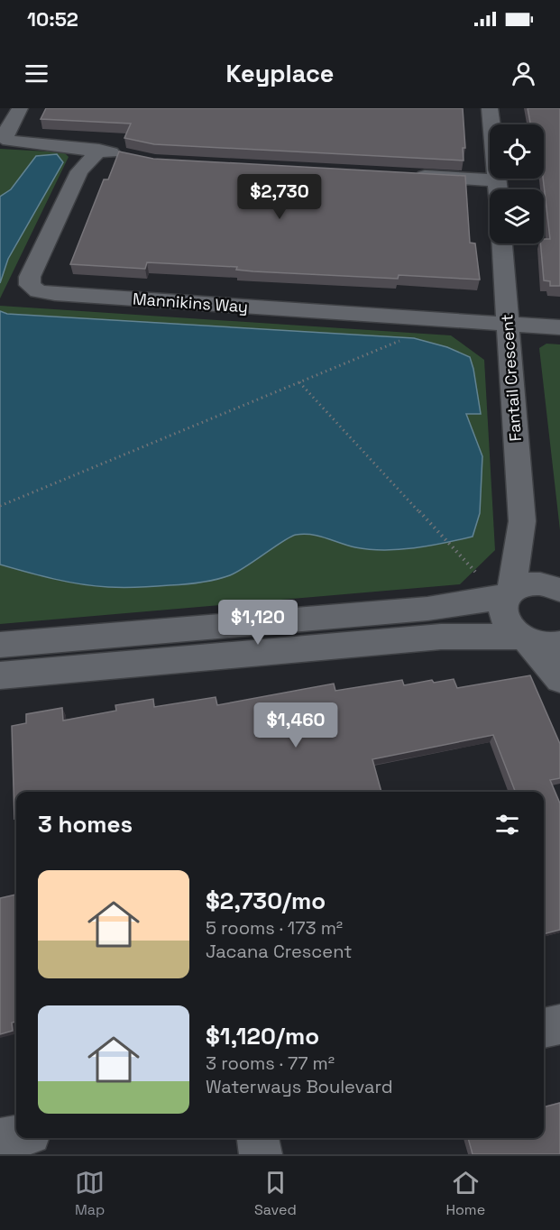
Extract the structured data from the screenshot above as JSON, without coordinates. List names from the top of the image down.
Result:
{
  "streets": {
    "street": ["Mannikins Way", "Fantail Crescent"]
  },
  "crossings": [
    ["Mannikins Way", "Fantail Crescent"]
  ],
  "page": {
    "status": "10:52",
    "header": "Keyplace",
    "price": ["$2,730", "$1,120", "$1,460"],
    "heading": "3 homes",
    "list": [
      {
        "name": "$2,730/mo",
        "note": "5 rooms · 173 m² · Jacana Crescent"
      },
      {
        "name": "$1,120/mo",
        "note": "3 rooms · 77 m² · Waterways Boulevard"
      }
    ],
    "tabs": ["Map", "Saved", "Home"]
  }
}
